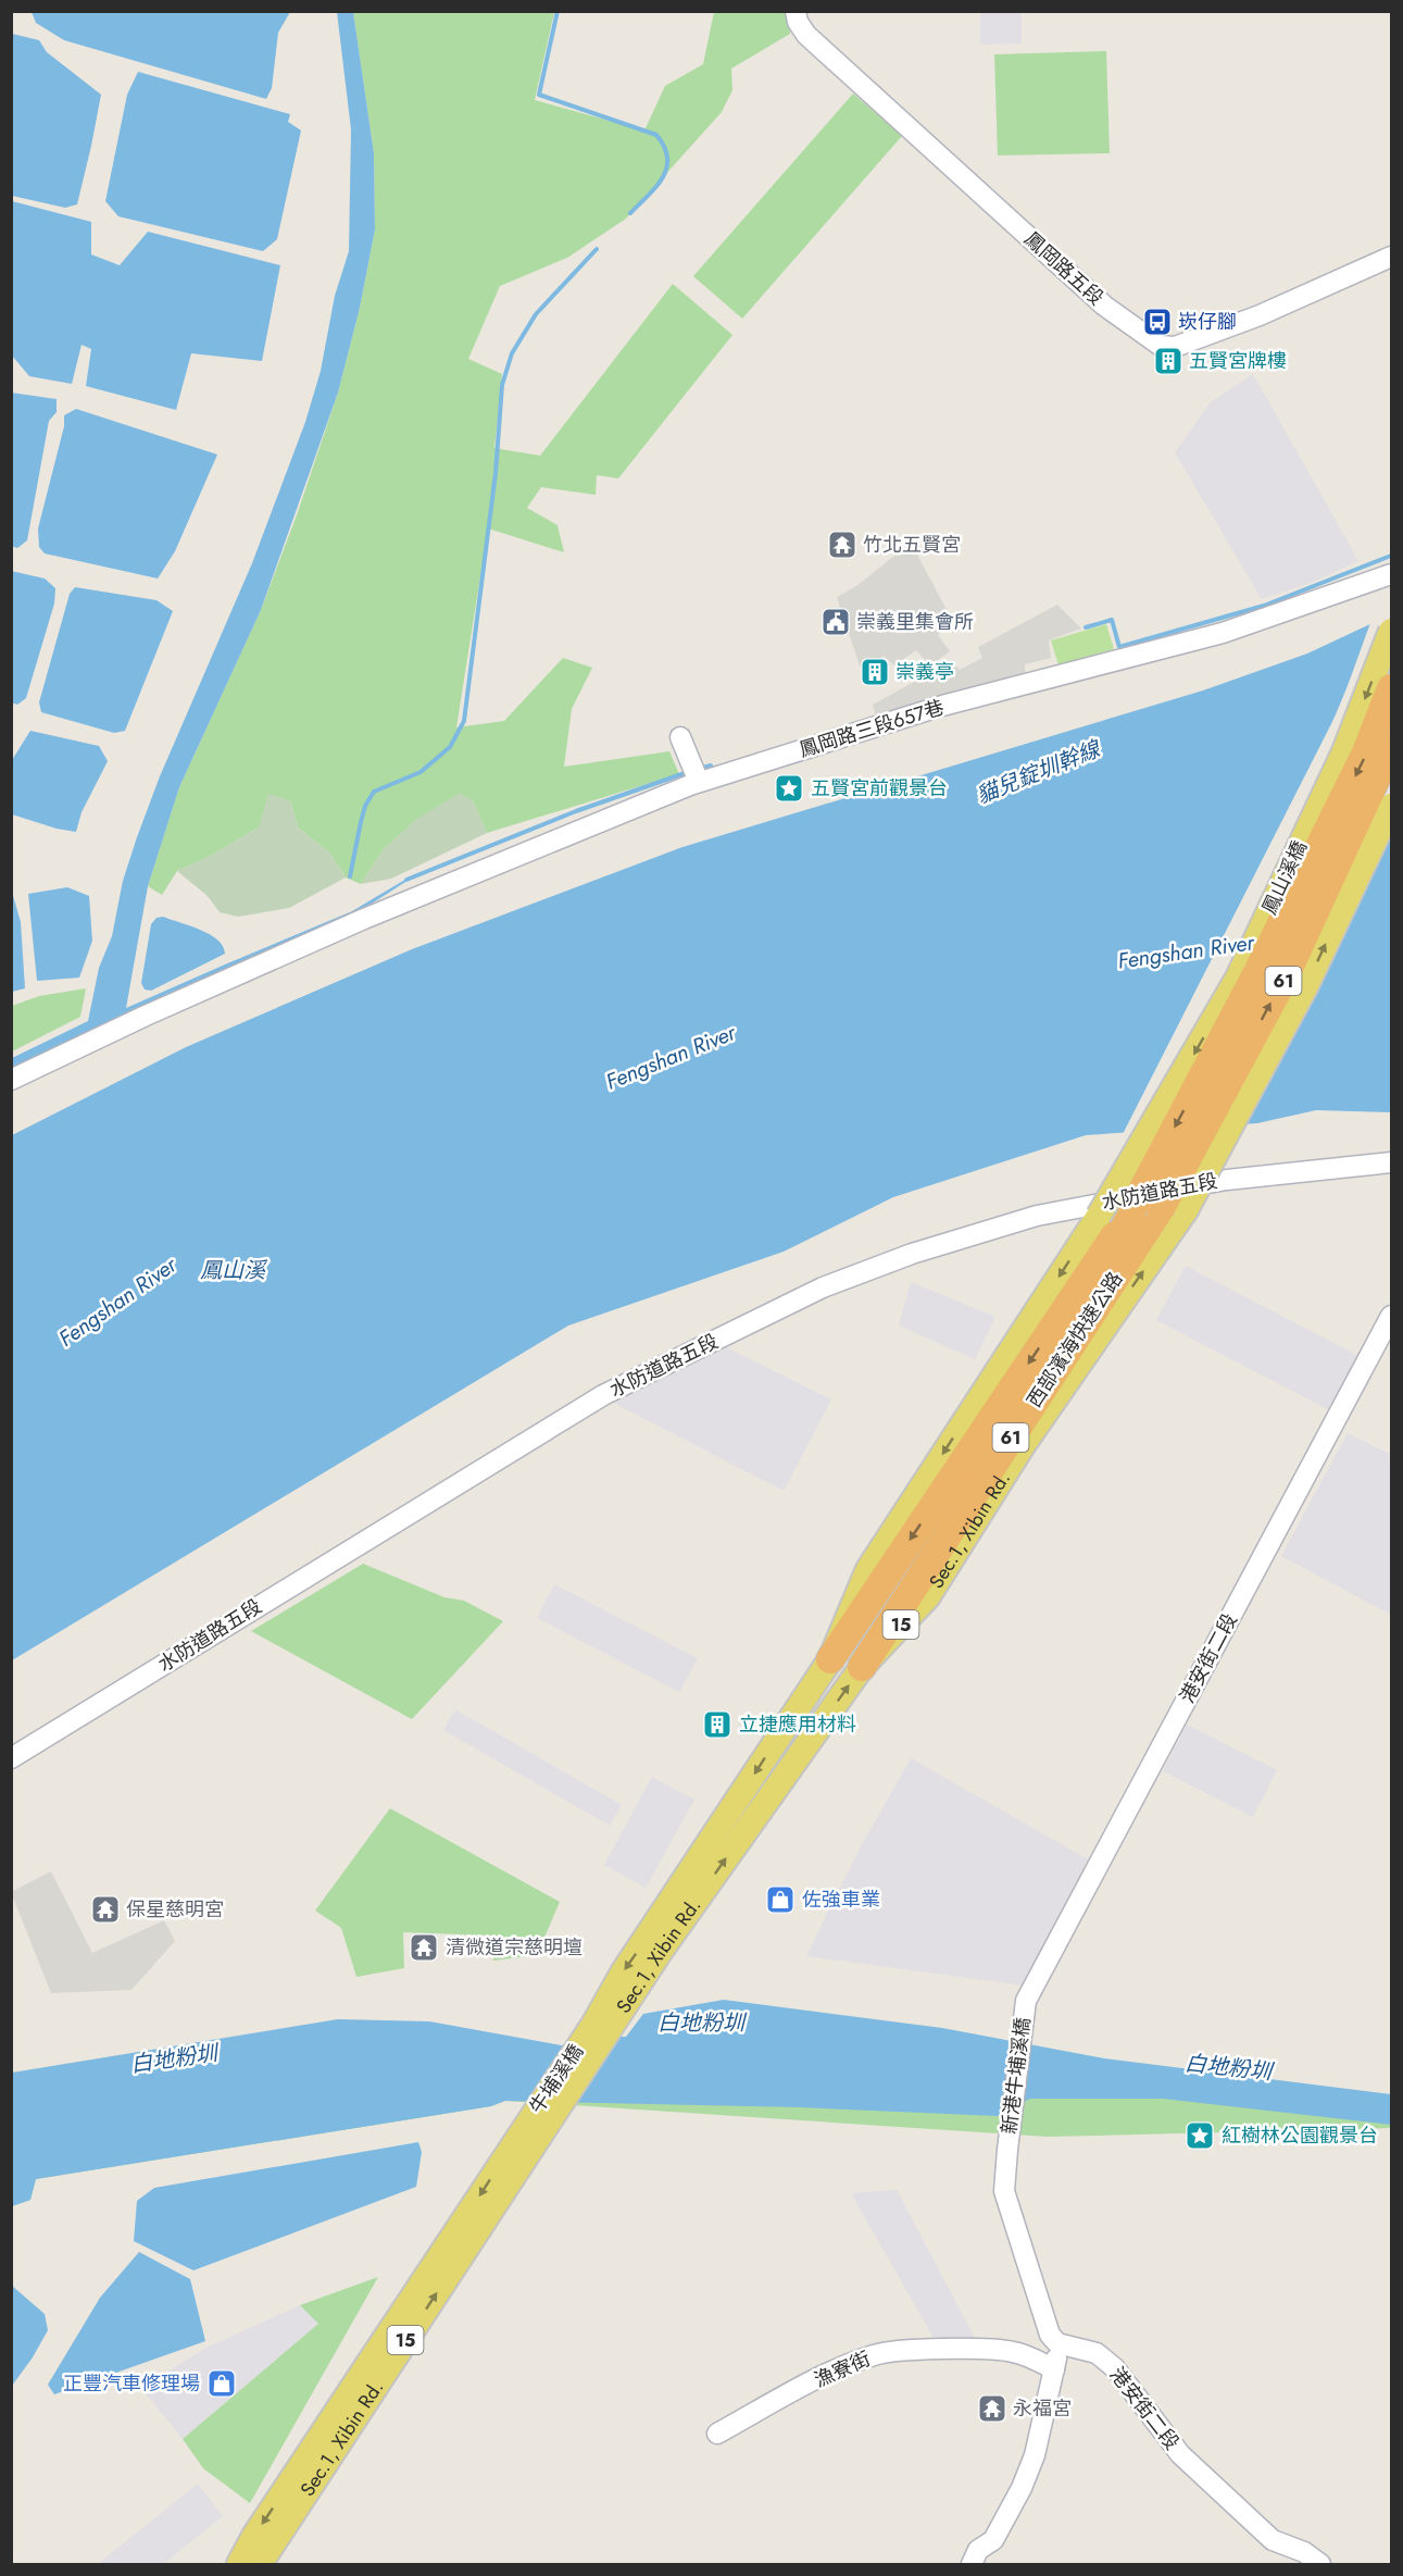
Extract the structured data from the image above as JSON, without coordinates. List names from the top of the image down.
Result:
{
  "streets": {
    "highway": ["鳳山溪橋", "61", "西部濱海快速公路"],
    "main road": ["Sec.1, Xibin Rd.", "15", "牛埔溪橋"],
    "street": [
      "鳳岡路五段",
      "鳳岡路三段657巷",
      "水防道路五段",
      "港安街二段",
      "新港牛埔溪橋",
      "漁寮街"
    ]
  },
  "crossings": [
    ["鳳山溪橋", "西部濱海快速公路"],
    ["鳳山溪橋", "Sec.1, Xibin Rd."],
    ["61", "西部濱海快速公路"],
    ["西部濱海快速公路", "Sec.1, Xibin Rd."],
    ["Sec.1, Xibin Rd.", "牛埔溪橋"],
    ["港安街二段", "新港牛埔溪橋"]
  ],
  "water": [
    "貓兒錠圳幹線",
    "Fengshan River",
    "鳳山溪",
    "白地粉圳"
  ],
  "places": {
    "bus stop": ["崁仔腳"],
    "building": ["五賢宮牌樓", "崇義亭", "立捷應用材料"],
    "temple": [
      "竹北五賢宮",
      "保星慈明宮",
      "清微道宗慈明壇",
      "永福宮"
    ],
    "public building": ["崇義里集會所"],
    "place": ["五賢宮前觀景台", "紅樹林公園觀景台"],
    "shop": ["佐強車業", "正豐汽車修理場"]
  }
}
